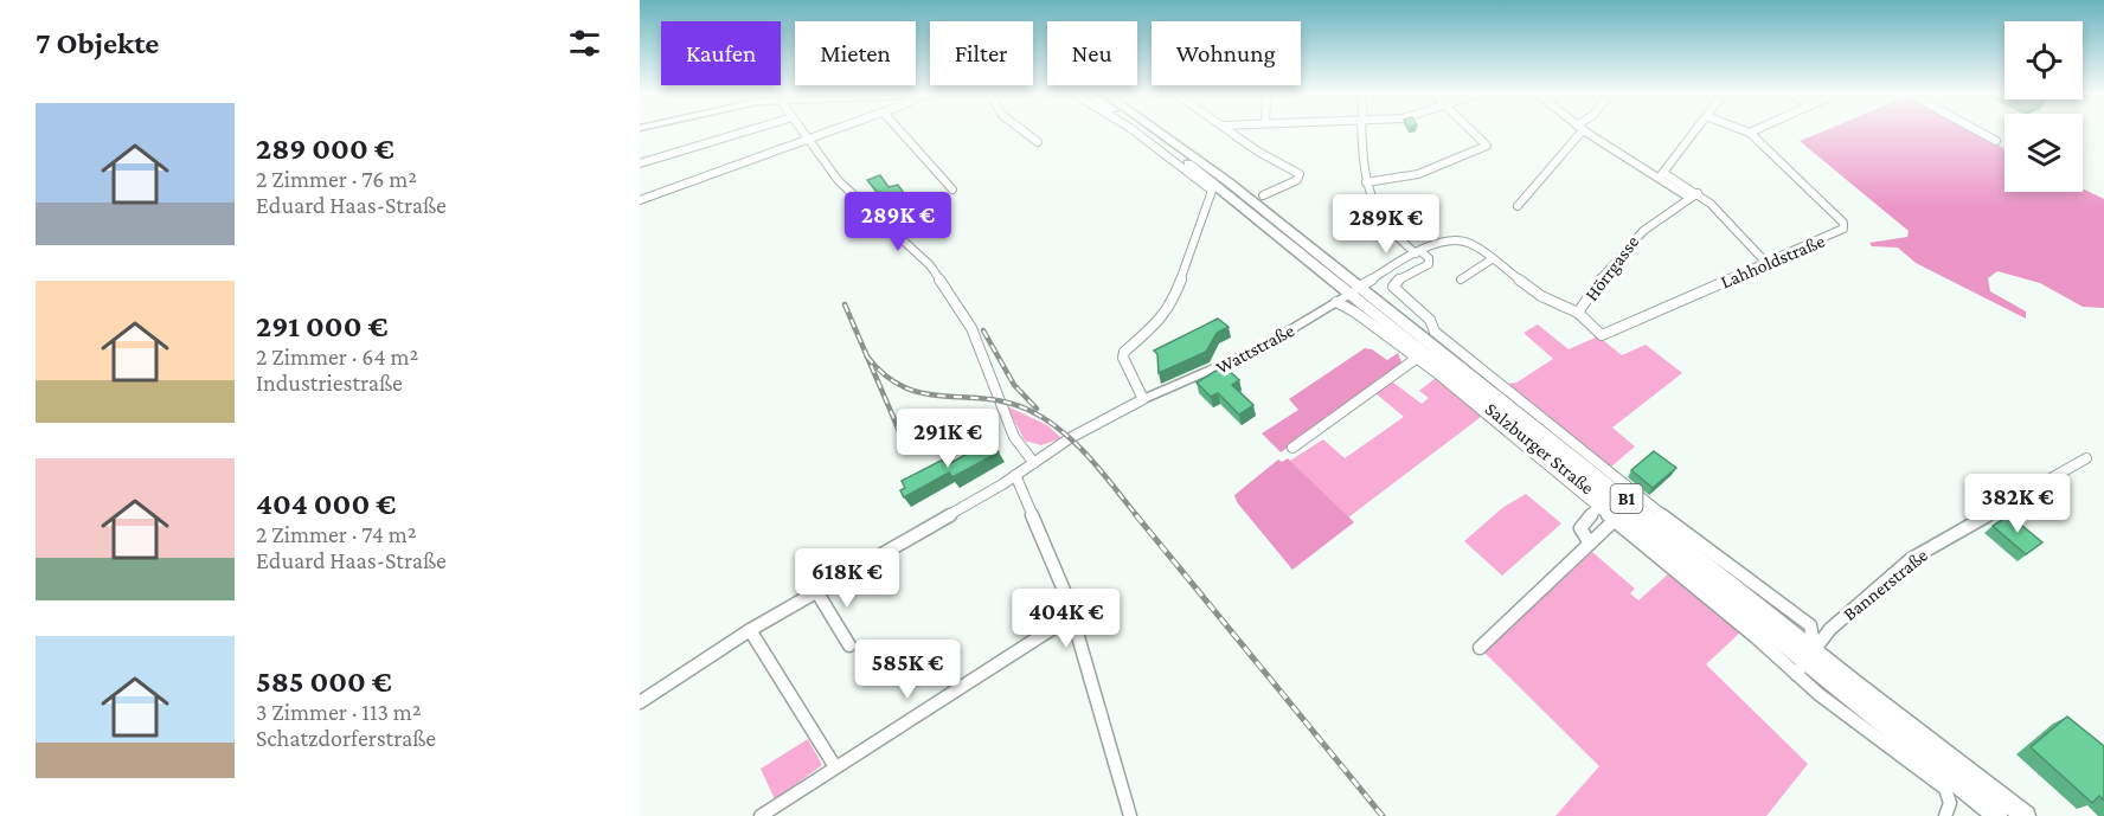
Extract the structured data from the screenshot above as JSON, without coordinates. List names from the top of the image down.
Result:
{
  "streets": {
    "main road": ["Salzburger Straße", "B1"],
    "street": [
      "Lahholdstraße",
      "Hörrgasse",
      "Wattstraße",
      "Bannerstraße"
    ]
  },
  "crossings": [
    ["Lahholdstraße", "Hörrgasse"],
    ["Hörrgasse", "Salzburger Straße"],
    ["Wattstraße", "Salzburger Straße"],
    ["Salzburger Straße", "B1"],
    ["Salzburger Straße", "Bannerstraße"]
  ],
  "page": {
    "heading": "7 Objekte",
    "chip": [
      "Kaufen",
      "Mieten",
      "Filter",
      "Neu",
      "Wohnung"
    ],
    "list": [
      {
        "name": "289 000 €",
        "note": "2 Zimmer · 76 m² · Eduard Haas-Straße"
      },
      {
        "name": "291 000 €",
        "note": "2 Zimmer · 64 m² · Industriestraße"
      },
      {
        "name": "404 000 €",
        "note": "2 Zimmer · 74 m² · Eduard Haas-Straße"
      },
      {
        "name": "585 000 €",
        "note": "3 Zimmer · 113 m² · Schatzdorferstraße"
      }
    ],
    "price": [
      "289K €",
      "289K €",
      "291K €",
      "382K €",
      "618K €",
      "404K €",
      "585K €"
    ]
  }
}
